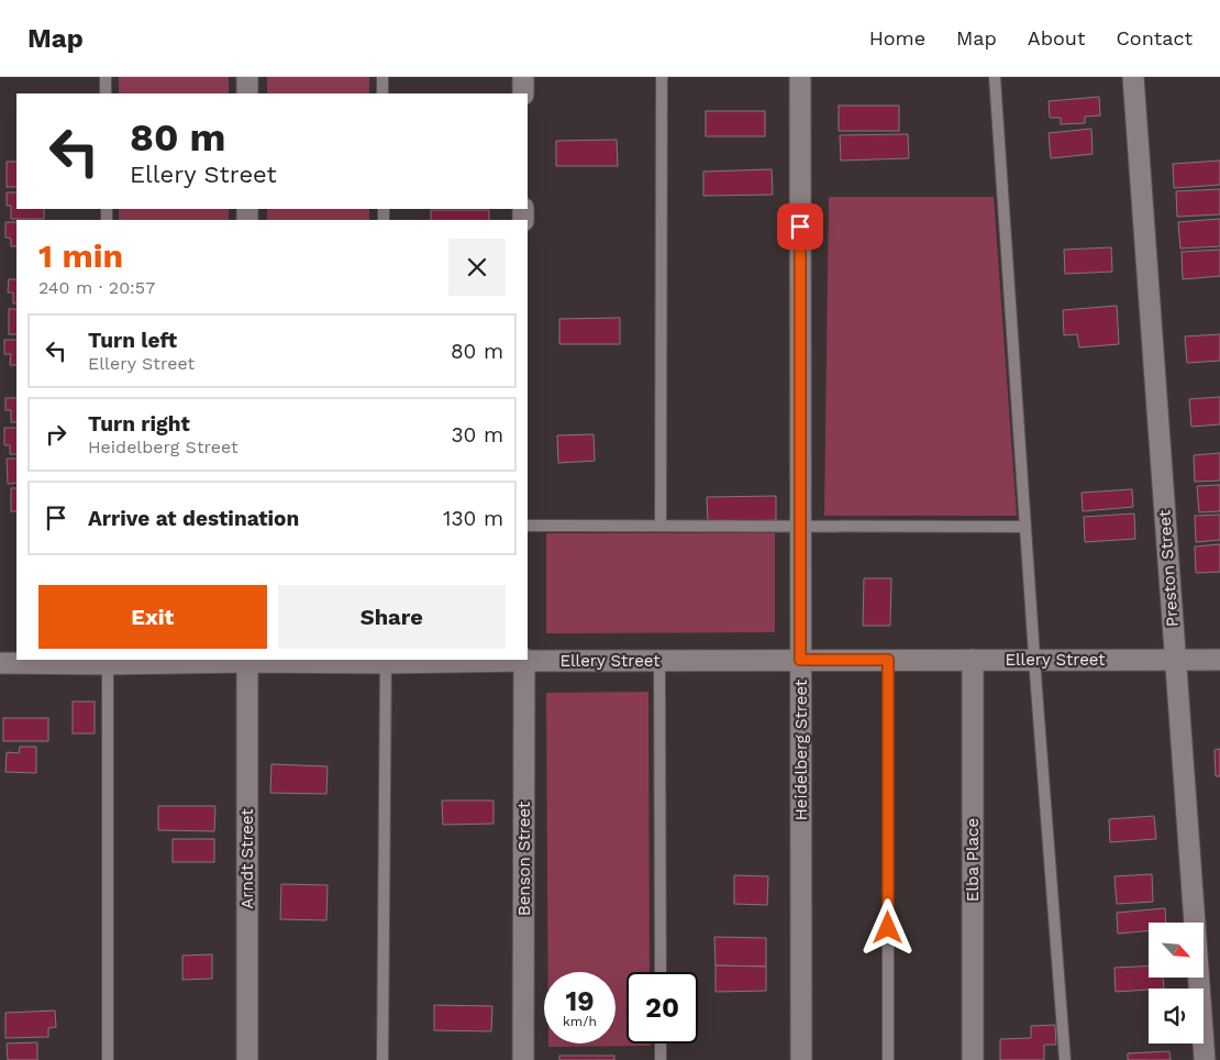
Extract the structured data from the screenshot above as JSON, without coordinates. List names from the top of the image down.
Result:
{
  "streets": {
    "street": [
      "Preston Street",
      "Ellery Street",
      "Heidelberg Street",
      "Arndt Street",
      "Benson Street",
      "Elba Place"
    ]
  },
  "crossings": [
    ["Preston Street", "Ellery Street"],
    ["Ellery Street", "Heidelberg Street"],
    ["Ellery Street", "Arndt Street"],
    ["Ellery Street", "Benson Street"],
    ["Ellery Street", "Elba Place"]
  ],
  "north": "bottom right",
  "page": {
    "header": "Map",
    "nav": [
      "Home",
      "Map",
      "About",
      "Contact"
    ],
    "turn": ["80 m", "Ellery Street"],
    "heading": ["1 min", "240 m · 20:57"],
    "list": [
      {
        "name": "Turn left",
        "note": "Ellery Street",
        "value": "80 m"
      },
      {
        "name": "Turn right",
        "note": "Heidelberg Street",
        "value": "30 m"
      },
      {
        "name": "Arrive at destination",
        "value": "130 m"
      }
    ],
    "buttons": ["Exit", "Share"],
    "speed": "19 km/h",
    "limit": "20"
  }
}
